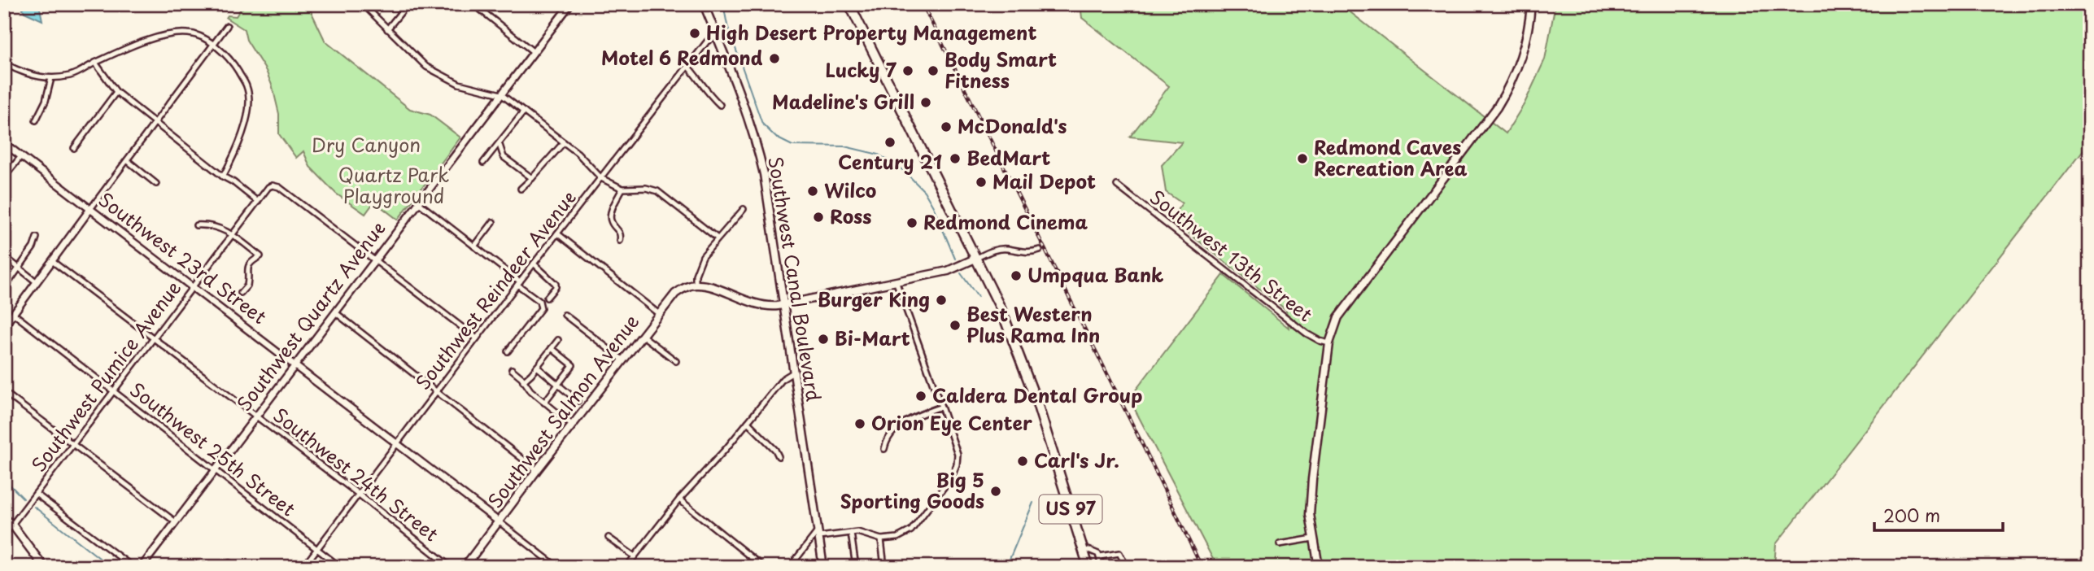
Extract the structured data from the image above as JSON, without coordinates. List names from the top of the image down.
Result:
{
  "streets": {
    "highway": ["US 97"],
    "main road": ["Southwest Canal Boulevard", "Southwest Salmon Avenue"],
    "street": [
      "Southwest 13th Street",
      "Southwest 23rd Street",
      "Southwest Reindeer Avenue",
      "Southwest Quartz Avenue",
      "Southwest Pumice Avenue",
      "Southwest 25th Street",
      "Southwest 24th Street"
    ]
  },
  "crossings": [
    ["Southwest 23rd Street", "Southwest Reindeer Avenue"],
    ["Southwest 23rd Street", "Southwest Quartz Avenue"],
    ["Southwest 23rd Street", "Southwest Pumice Avenue"],
    ["Southwest 23rd Street", "Southwest Salmon Avenue"],
    ["Southwest Canal Boulevard", "Southwest Reindeer Avenue"],
    ["Southwest Reindeer Avenue", "Southwest 25th Street"],
    ["Southwest Reindeer Avenue", "Southwest 24th Street"],
    ["Southwest Quartz Avenue", "Southwest Pumice Avenue"],
    ["Southwest Quartz Avenue", "Southwest 25th Street"],
    ["Southwest Quartz Avenue", "Southwest 24th Street"],
    ["Southwest Pumice Avenue", "Southwest 25th Street"],
    ["Southwest Pumice Avenue", "Southwest 24th Street"]
  ],
  "parks": ["Dry Canyon", "Quartz Park Playground"],
  "places": [
    "High Desert Property Management",
    "Motel 6 Redmond",
    "Lucky 7",
    "Body Smart Fitness",
    "Madeline's Grill",
    "McDonald's",
    "Century 21",
    "BedMart",
    "Redmond Caves Recreation Area",
    "Mail Depot",
    "Wilco",
    "Ross",
    "Redmond Cinema",
    "Umpqua Bank",
    "Burger King",
    "Best Western Plus Rama Inn",
    "Bi-Mart",
    "Caldera Dental Group",
    "Orion Eye Center",
    "Carl's Jr.",
    "Big 5 Sporting Goods"
  ],
  "scale_bar": "200 m"
}
